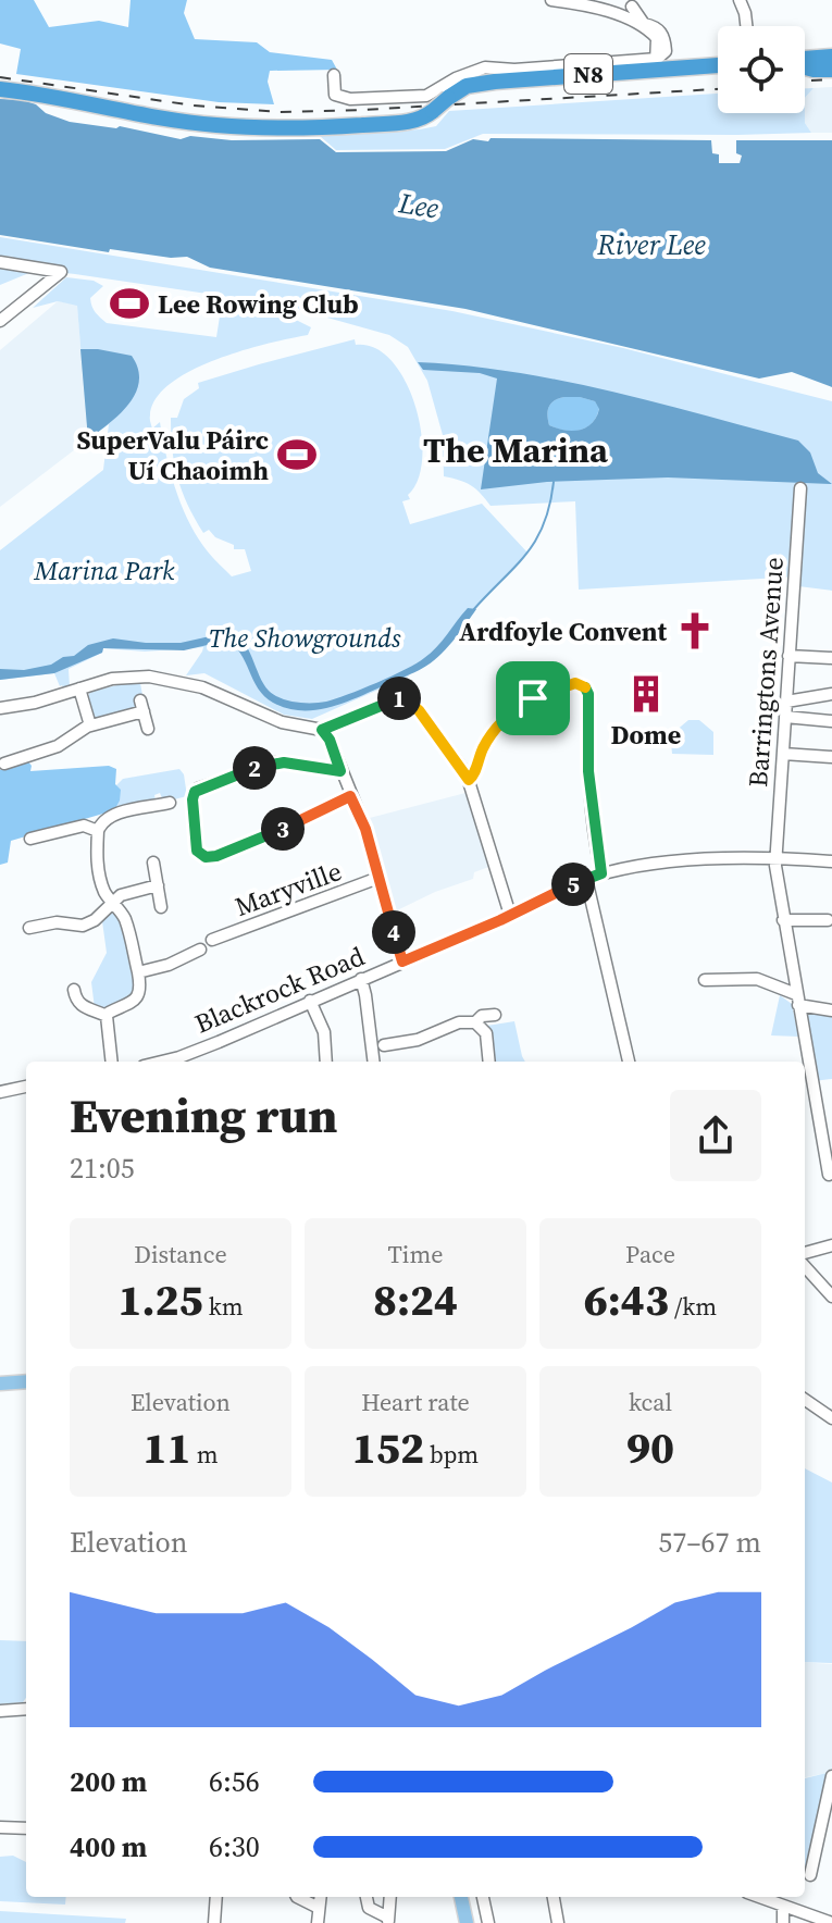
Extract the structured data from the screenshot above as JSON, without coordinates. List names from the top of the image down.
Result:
{
  "streets": {
    "highway": ["N8"],
    "street": ["Barringtons Avenue", "Maryville", "Blackrock Road"]
  },
  "crossings": [
    ["Barringtons Avenue", "Blackrock Road"],
    ["Maryville", "Blackrock Road"]
  ],
  "districts": ["The Marina"],
  "water": ["Lee", "River Lee"],
  "parks": ["Marina Park", "The Showgrounds"],
  "places": {
    "sports": ["Lee Rowing Club", "SuperValu Páirc Uí Chaoimh"],
    "church": ["Ardfoyle Convent"],
    "building": ["Dome"]
  },
  "page": {
    "pins": [
      "1",
      "2",
      "3",
      "5",
      "4"
    ],
    "heading": ["Evening run", "21:05"],
    "stats": [
      ["Distance", "1.25 km"],
      ["Time", "8:24"],
      ["Pace", "6:43 /km"],
      ["Elevation", "11 m"],
      ["Heart rate", "152 bpm"],
      ["kcal", "90"]
    ],
    "chart": ["Elevation", "57–67 m"],
    "list": [
      {
        "name": "200 m",
        "note": "6:56"
      },
      {
        "name": "400 m",
        "note": "6:30"
      }
    ]
  }
}
